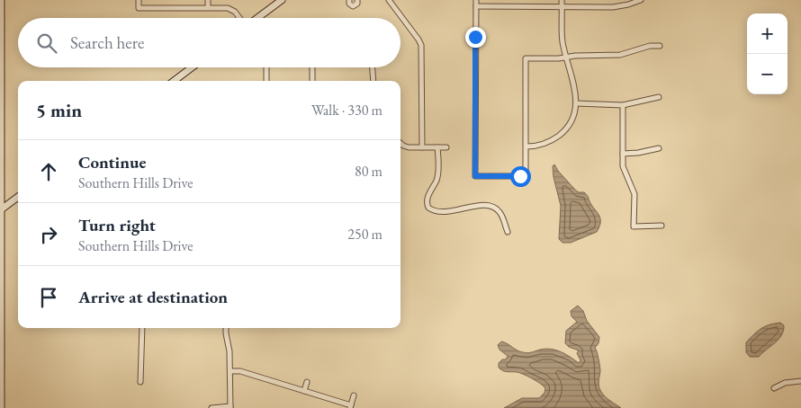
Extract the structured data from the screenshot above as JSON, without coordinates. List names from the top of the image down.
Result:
{
  "page": {
    "map_buttons": ["+", "−"],
    "search": "Search here",
    "heading": ["5 min", "Walk · 330 m"],
    "list": [
      ["Continue", "Southern Hills Drive", "80 m"],
      ["Turn right", "Southern Hills Drive", "250 m"],
      "Arrive at destination"
    ]
  }
}
